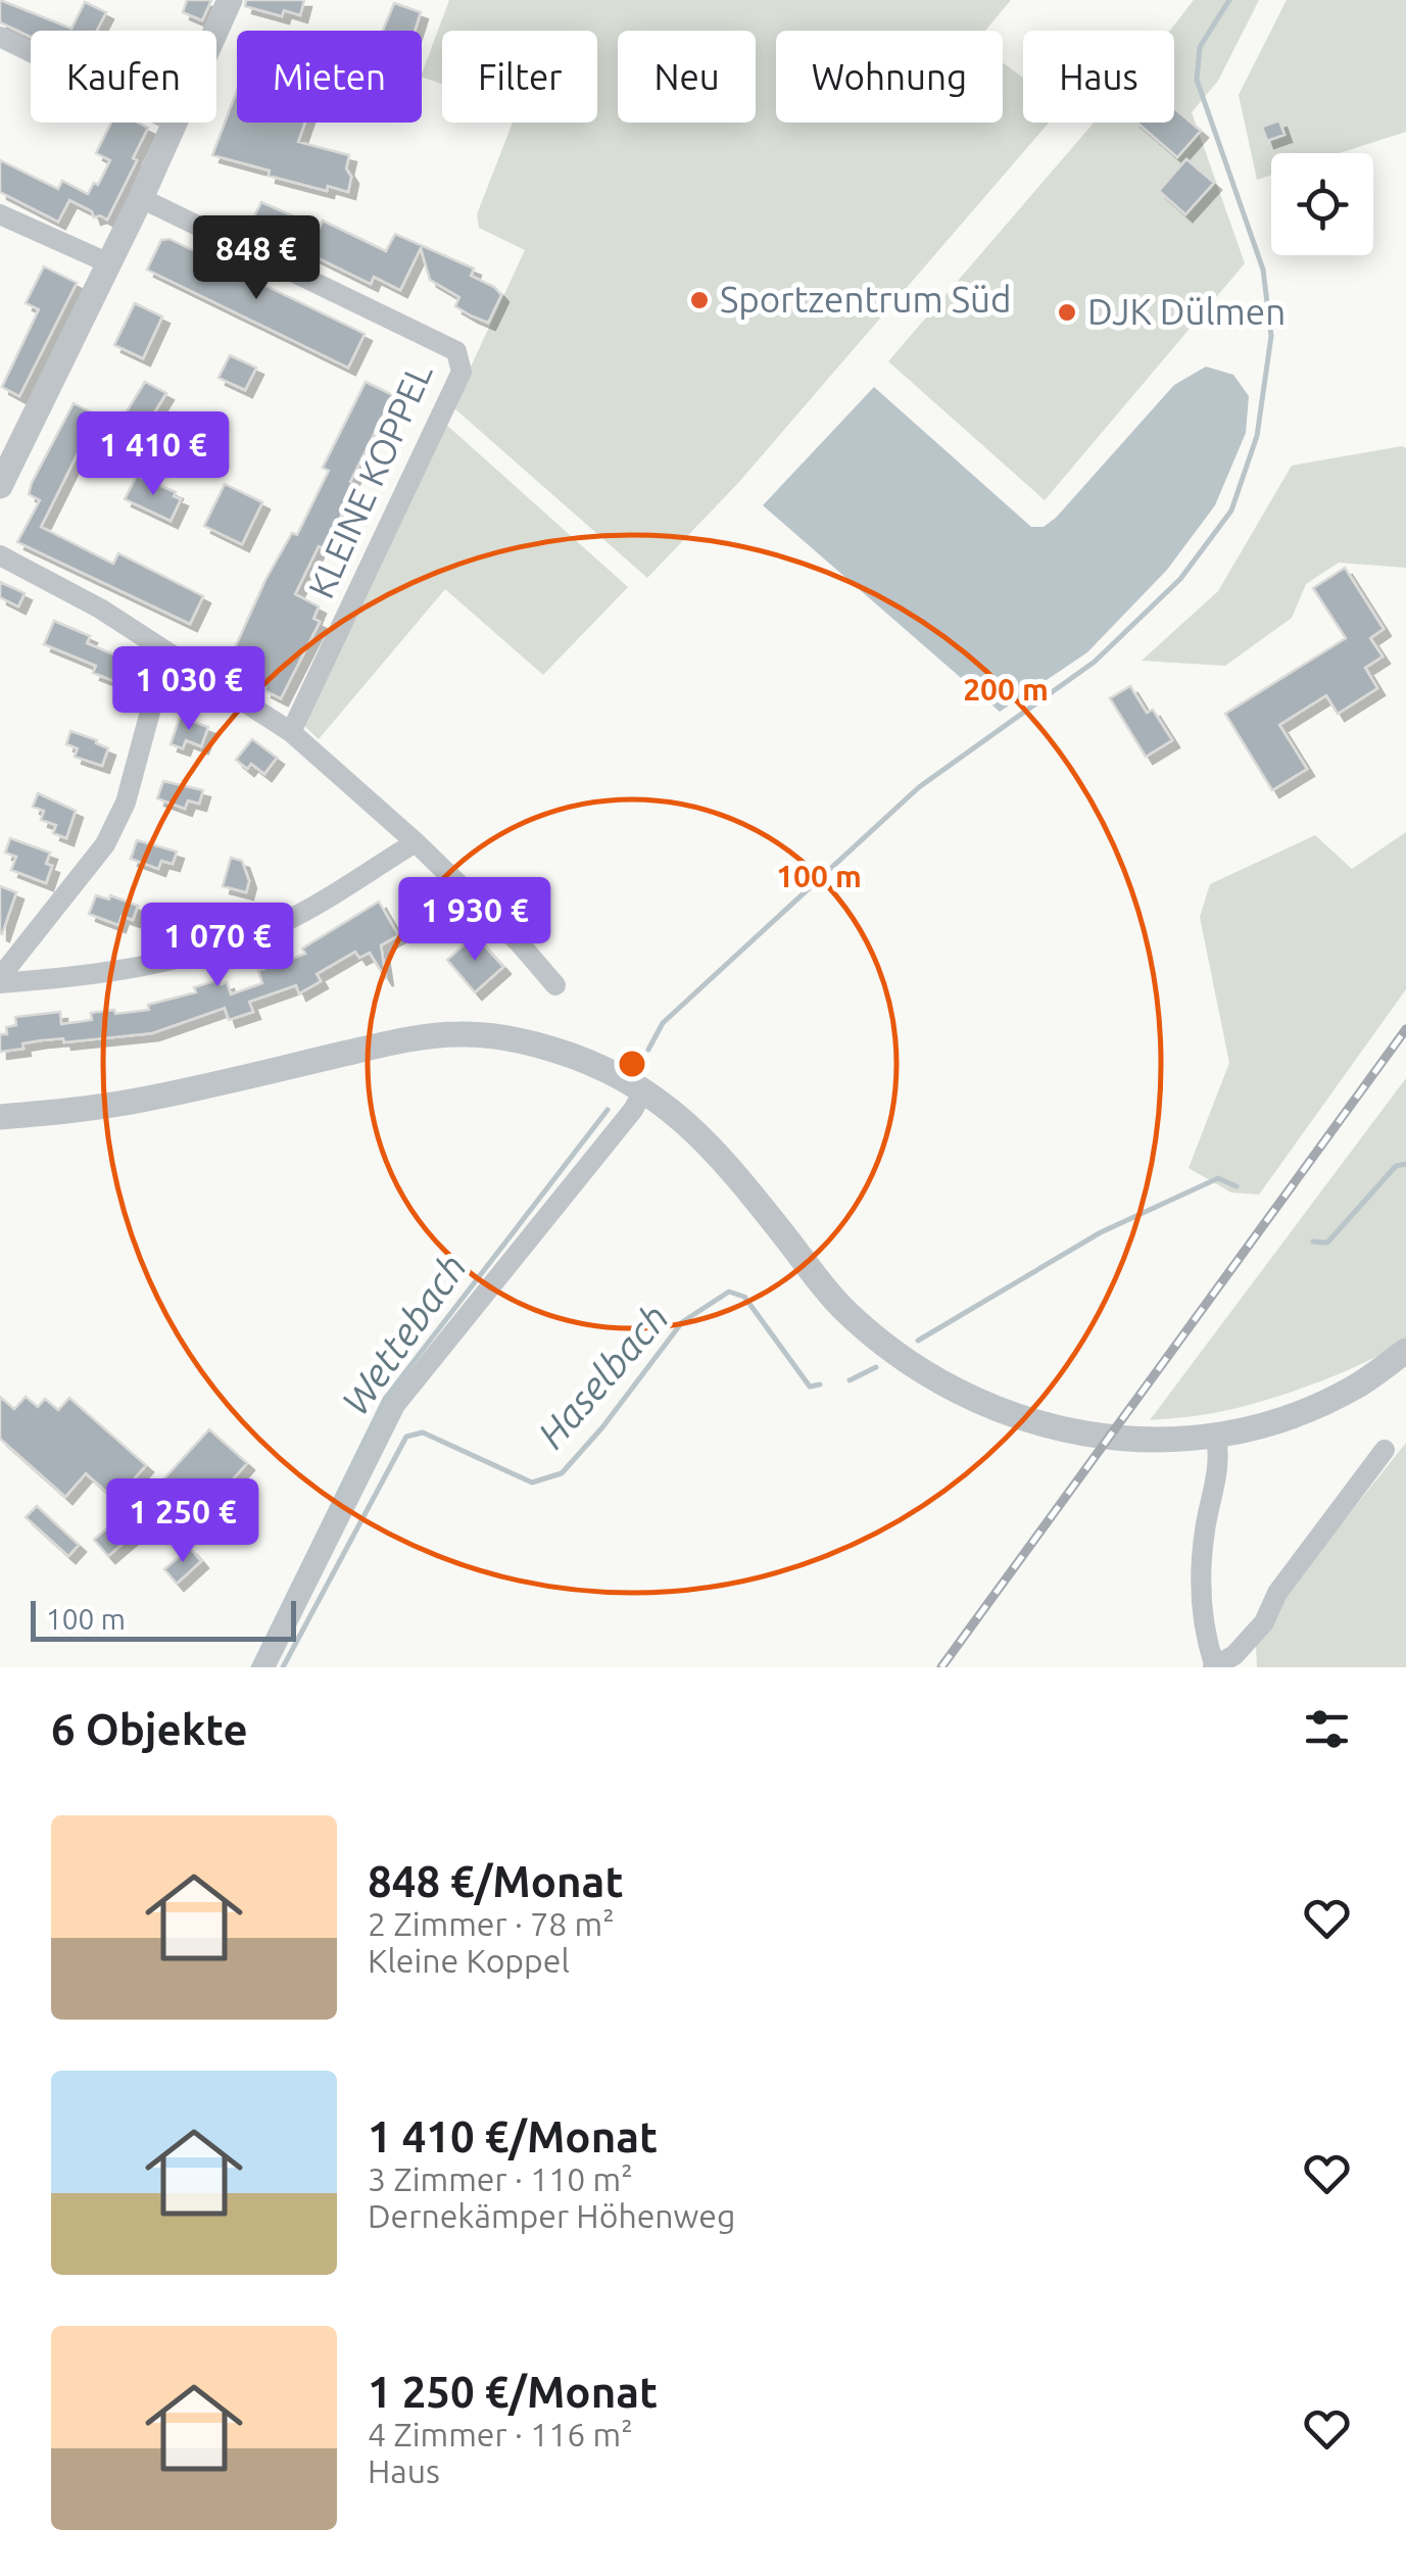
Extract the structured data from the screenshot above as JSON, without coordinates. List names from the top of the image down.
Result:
{
  "streets": {
    "street": ["KLEINE KOPPEL"]
  },
  "water": ["Wettebach", "Haselbach"],
  "places": ["Sportzentrum Süd", "DJK Dülmen"],
  "scale_bar": "100 m",
  "page": {
    "chip": [
      "Kaufen",
      "Mieten",
      "Filter",
      "Neu",
      "Wohnung",
      "Haus"
    ],
    "price": [
      "848 €",
      "1 410 €",
      "1 030 €",
      "1 930 €",
      "1 070 €",
      "1 250 €"
    ],
    "scale": "100 m",
    "heading": "6 Objekte",
    "list": [
      {
        "name": "848 €/Monat",
        "note": "2 Zimmer · 78 m² · Kleine Koppel"
      },
      {
        "name": "1 410 €/Monat",
        "note": "3 Zimmer · 110 m² · Dernekämper Höhenweg"
      },
      {
        "name": "1 250 €/Monat",
        "note": "4 Zimmer · 116 m² · Haus"
      }
    ]
  },
  "rings": ["200 m", "100 m"]
}
